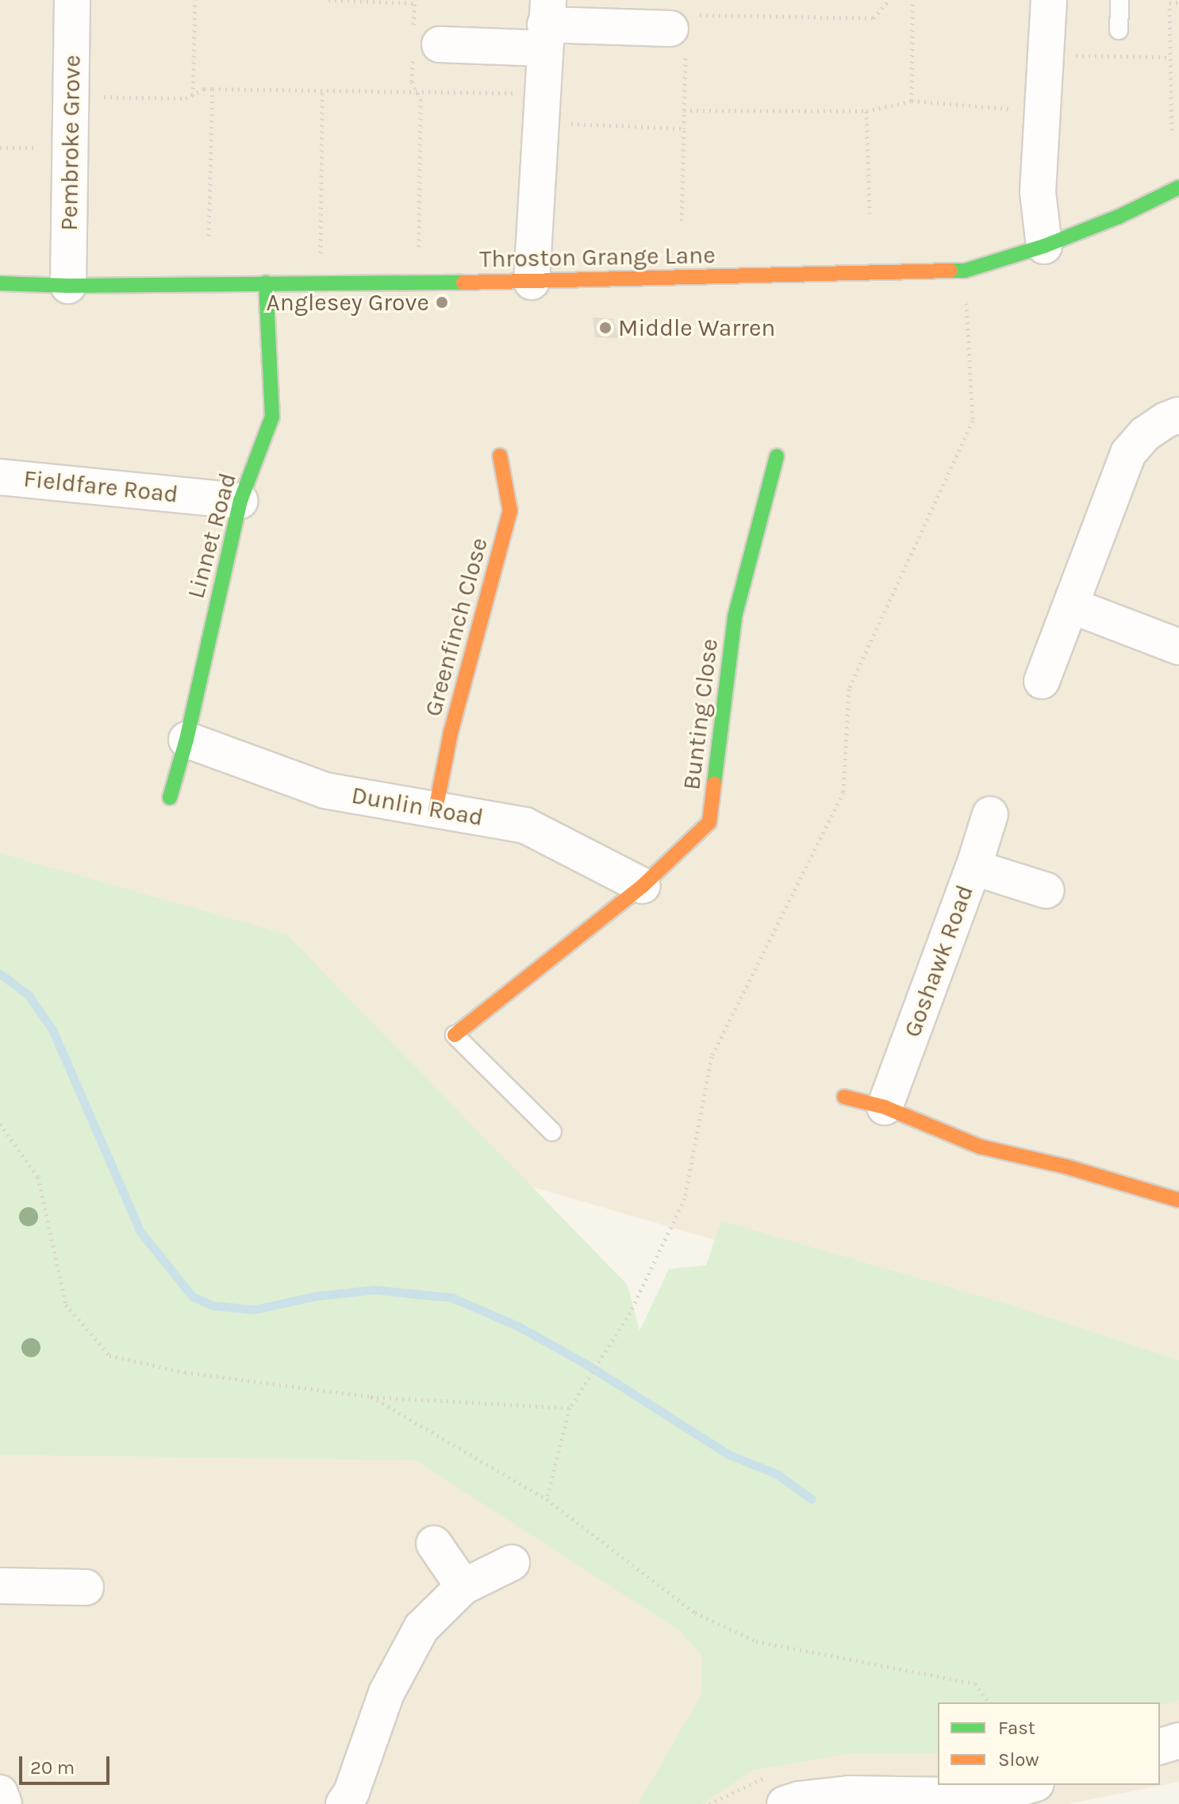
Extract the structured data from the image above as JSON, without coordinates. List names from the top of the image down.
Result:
{
  "streets": {
    "street": [
      "Pembroke Grove",
      "Throston Grange Lane",
      "Fieldfare Road",
      "Linnet Road",
      "Greenfinch Close",
      "Bunting Close",
      "Dunlin Road",
      "Goshawk Road"
    ]
  },
  "crossings": [
    ["Pembroke Grove", "Throston Grange Lane"],
    ["Throston Grange Lane", "Linnet Road"],
    ["Fieldfare Road", "Linnet Road"],
    ["Linnet Road", "Dunlin Road"],
    ["Greenfinch Close", "Dunlin Road"],
    ["Bunting Close", "Dunlin Road"]
  ],
  "places": ["Anglesey Grove", "Middle Warren"],
  "legend": ["Fast", "Slow"],
  "scale_bar": "20 m"
}
